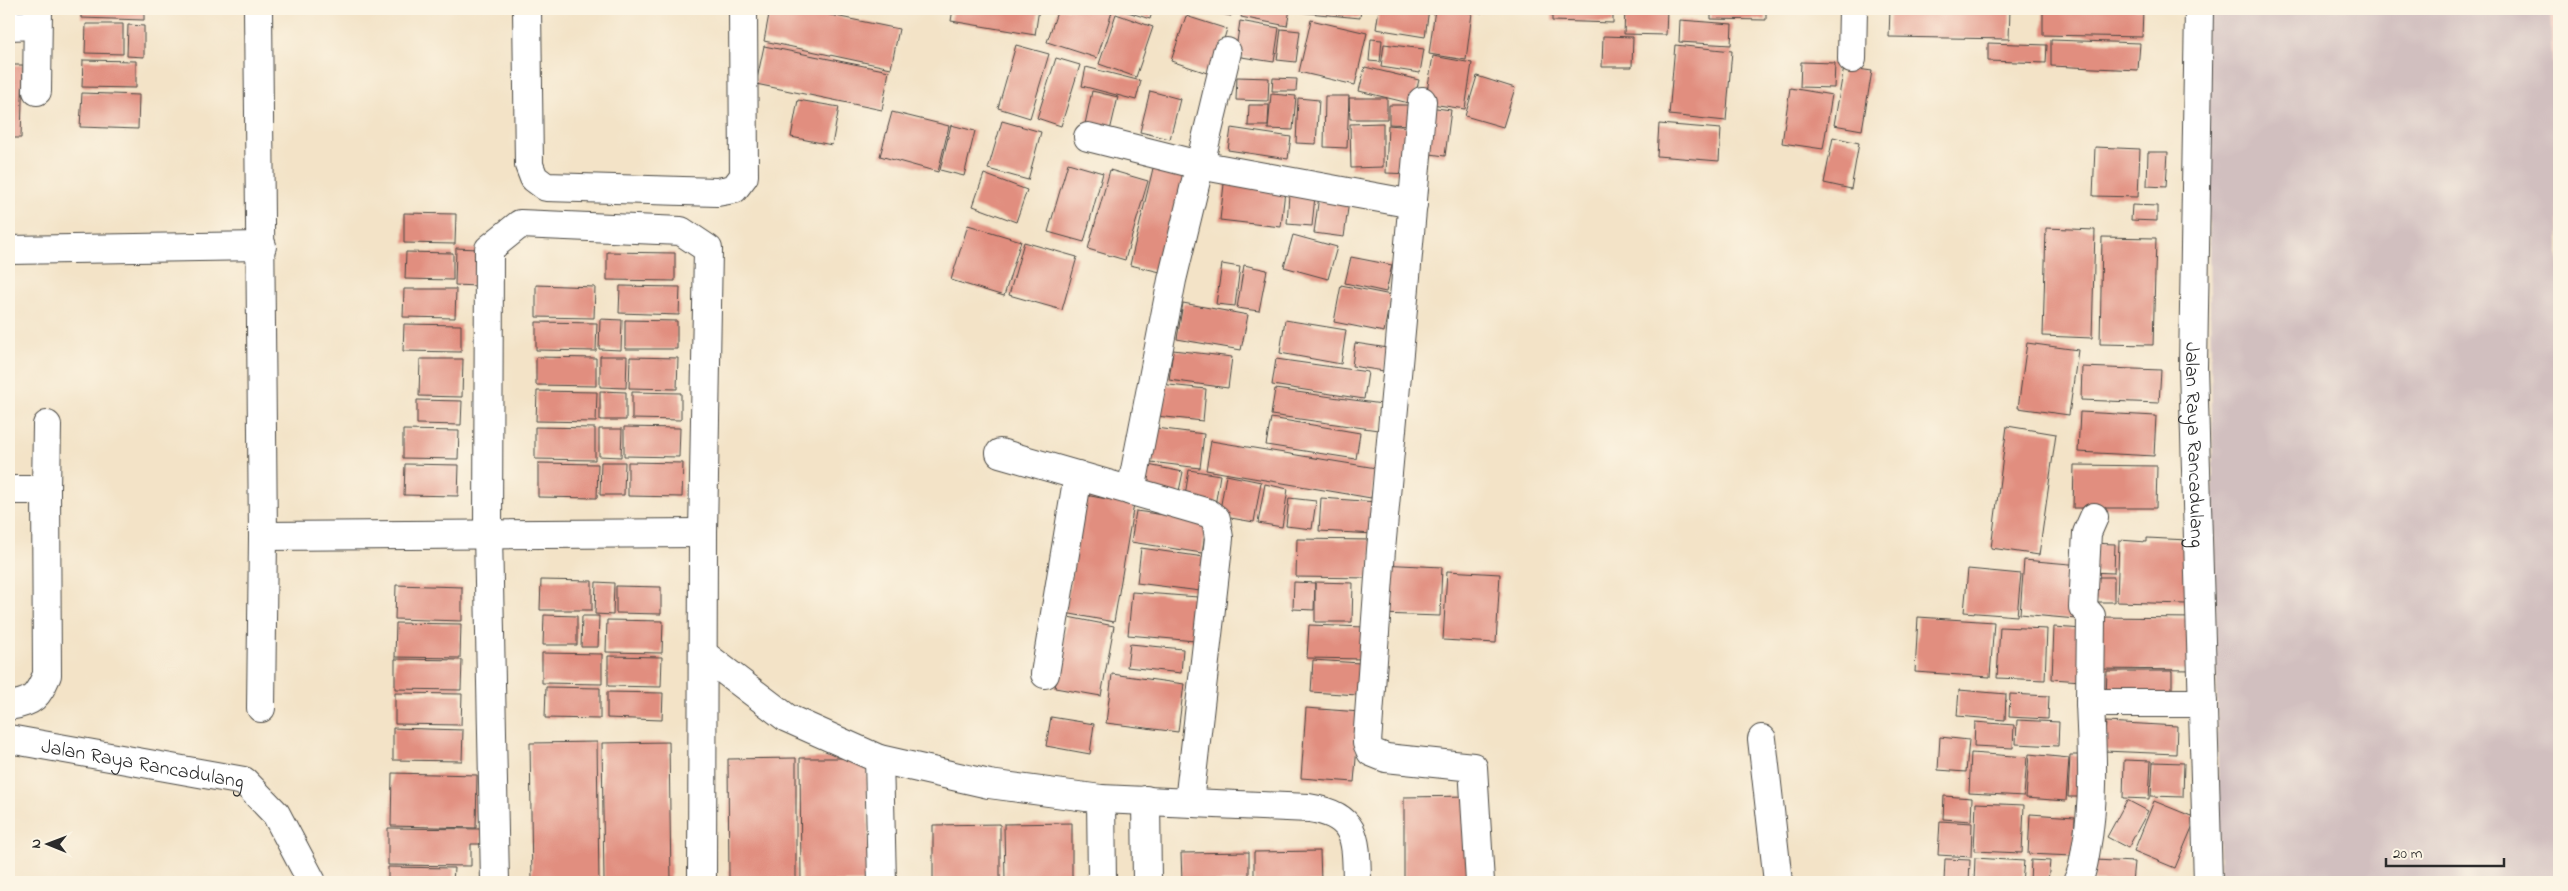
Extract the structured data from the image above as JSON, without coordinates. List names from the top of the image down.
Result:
{
  "streets": {
    "street": ["Jalan Raya Rancadulang"]
  },
  "scale_bar": "20 m",
  "north": "left"
}
